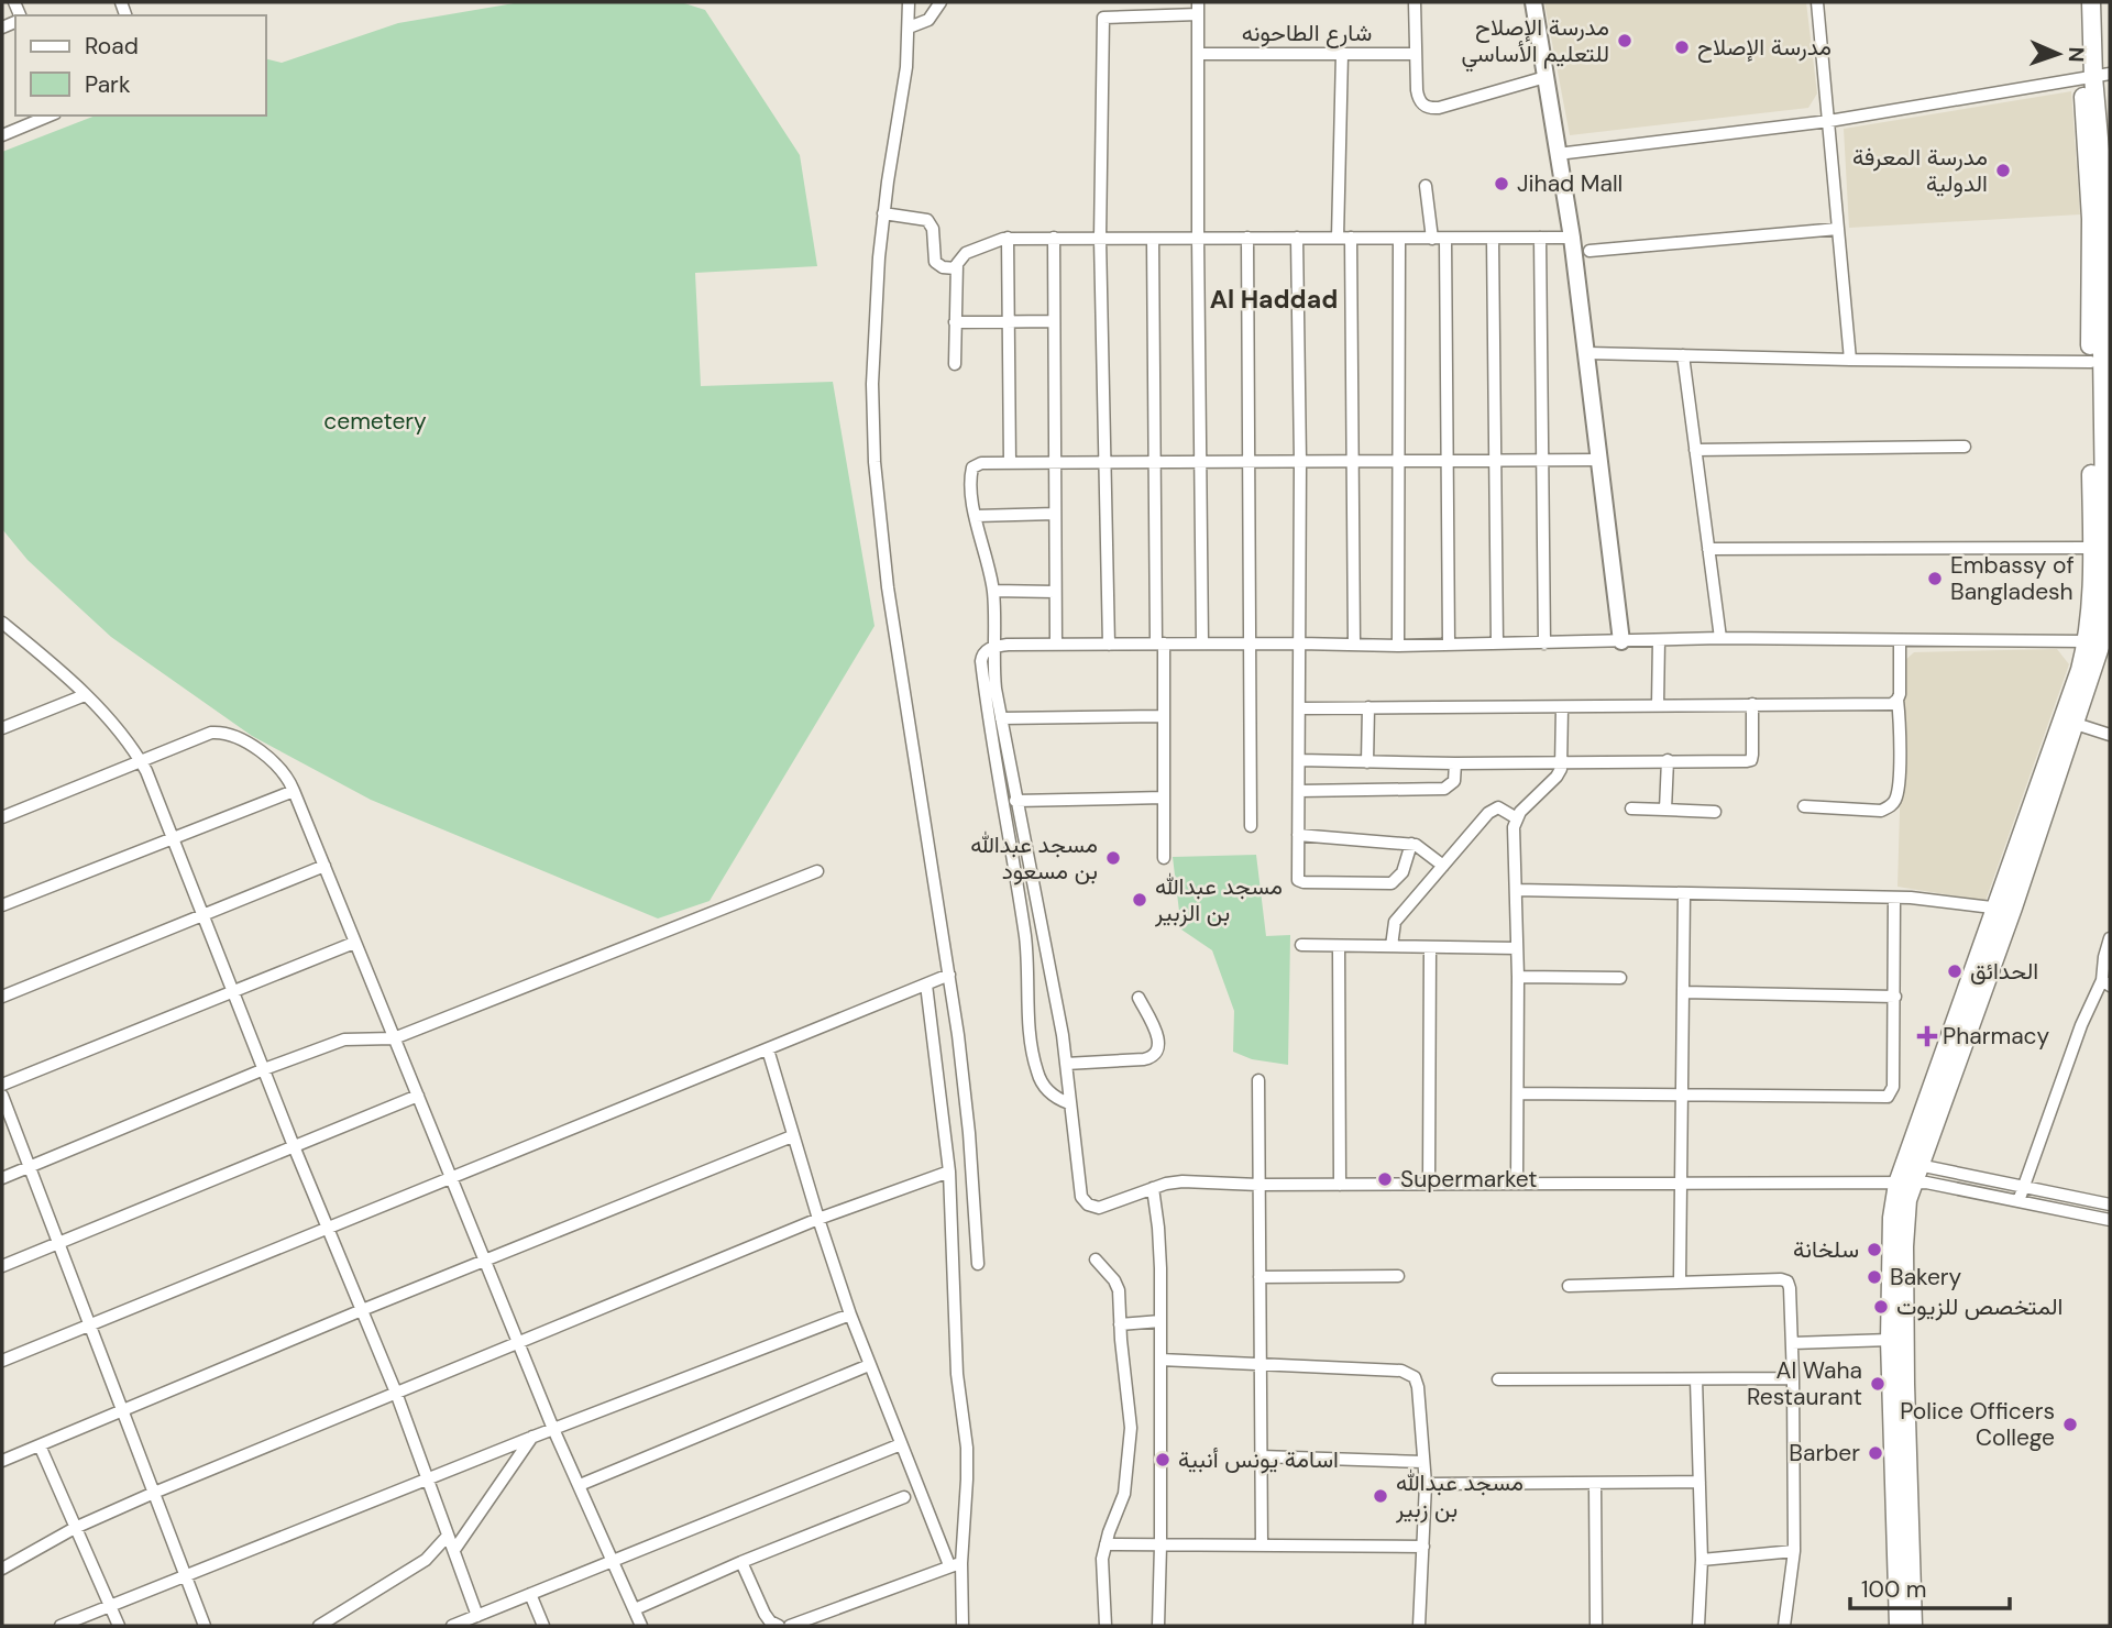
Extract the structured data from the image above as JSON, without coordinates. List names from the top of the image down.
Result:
{
  "streets": {
    "street": ["شارع الطاحونه"]
  },
  "districts": ["Al Haddad"],
  "parks": ["cemetery"],
  "places": {
    "other": [
      "مدرسة الإصلاح للتعليم الأساسي",
      "مدرسة الإصلاح",
      "مدرسة المعرفة الدولية",
      "Jihad Mall",
      "Embassy of Bangladesh",
      "مسجد عبدالله بن مسعود",
      "مسجد عبدالله بن الزبير",
      "الحدائق",
      "Supermarket",
      "سلخانة",
      "Bakery",
      "المتخصص للزيوت",
      "Al Waha Restaurant",
      "Police Officers College",
      "Barber",
      "اسامة يونس أنبية",
      "مسجد عبدالله بن زبير"
    ],
    "health": ["Pharmacy"]
  },
  "legend": ["Road", "Park"],
  "scale_bar": "100 m",
  "north": "right"
}
